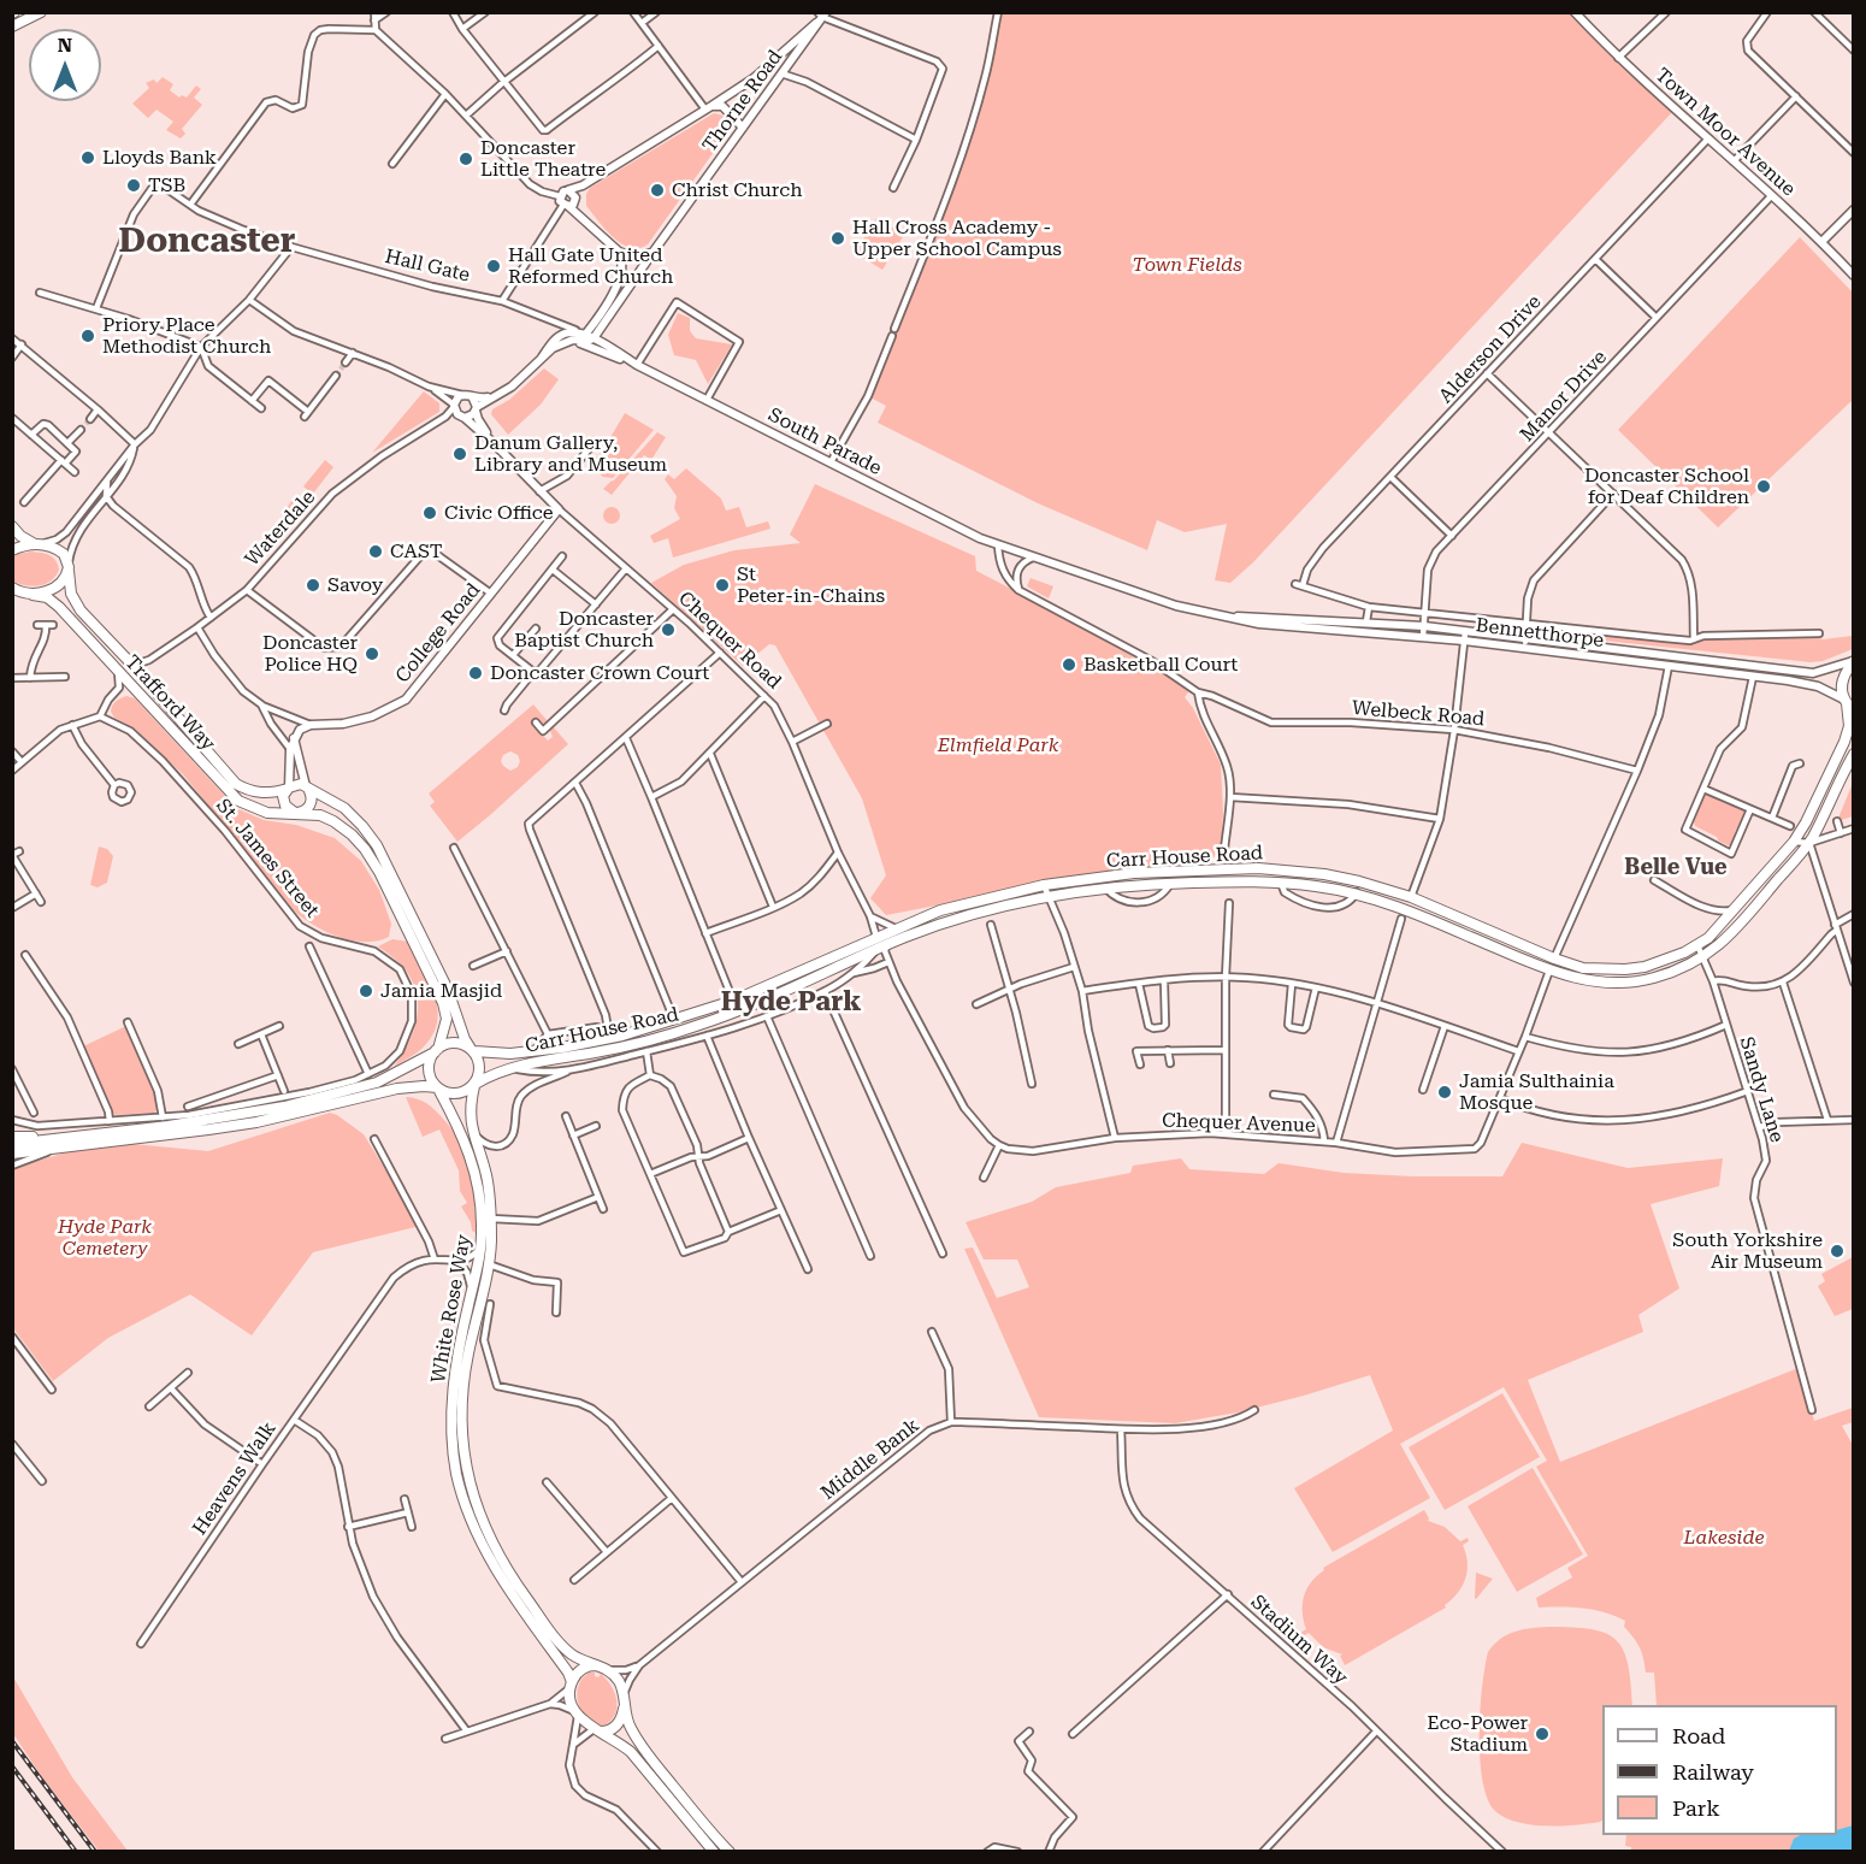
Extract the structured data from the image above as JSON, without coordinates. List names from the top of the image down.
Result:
{
  "streets": {
    "highway": ["Trafford Way", "Carr House Road", "White Rose Way"],
    "street": [
      "Thorne Road",
      "Town Moor Avenue",
      "Hall Gate",
      "Alderson Drive",
      "Manor Drive",
      "South Parade",
      "Waterdale",
      "College Road",
      "Bennetthorpe",
      "Chequer Road",
      "Welbeck Road",
      "St. James Street",
      "Sandy Lane",
      "Chequer Avenue",
      "Middle Bank",
      "Heavens Walk",
      "Stadium Way"
    ]
  },
  "crossings": [
    ["Thorne Road", "Hall Gate"],
    ["Thorne Road", "South Parade"],
    ["Town Moor Avenue", "Alderson Drive"],
    ["Town Moor Avenue", "Manor Drive"],
    ["Hall Gate", "South Parade"],
    ["Alderson Drive", "Bennetthorpe"],
    ["Manor Drive", "Bennetthorpe"],
    ["South Parade", "Bennetthorpe"],
    ["Waterdale", "College Road"],
    ["Waterdale", "Chequer Road"],
    ["Waterdale", "Trafford Way"],
    ["College Road", "Chequer Road"],
    ["College Road", "Trafford Way"],
    ["Bennetthorpe", "Carr House Road"],
    ["Chequer Road", "Carr House Road"],
    ["Trafford Way", "Carr House Road"],
    ["Trafford Way", "White Rose Way"],
    ["Carr House Road", "Sandy Lane"],
    ["Carr House Road", "White Rose Way"],
    ["White Rose Way", "Middle Bank"],
    ["Middle Bank", "Stadium Way"]
  ],
  "districts": ["Doncaster", "Belle Vue", "Hyde Park"],
  "parks": [
    "Town Fields",
    "Elmfield Park",
    "Hyde Park Cemetery",
    "Lakeside"
  ],
  "places": [
    "Lloyds Bank",
    "Doncaster Little Theatre",
    "TSB",
    "Christ Church",
    "Hall Cross Academy - Upper School Campus",
    "Hall Gate United Reformed Church",
    "Priory Place Methodist Church",
    "Danum Gallery, Library and Museum",
    "Doncaster School for Deaf Children",
    "Civic Office",
    "CAST",
    "Savoy",
    "St Peter-in-Chains",
    "Doncaster Baptist Church",
    "Doncaster Police HQ",
    "Basketball Court",
    "Doncaster Crown Court",
    "Jamia Masjid",
    "Jamia Sulthainia Mosque",
    "South Yorkshire Air Museum",
    "Eco-Power Stadium"
  ],
  "legend": ["Road", "Railway", "Park"],
  "north": "top"
}
